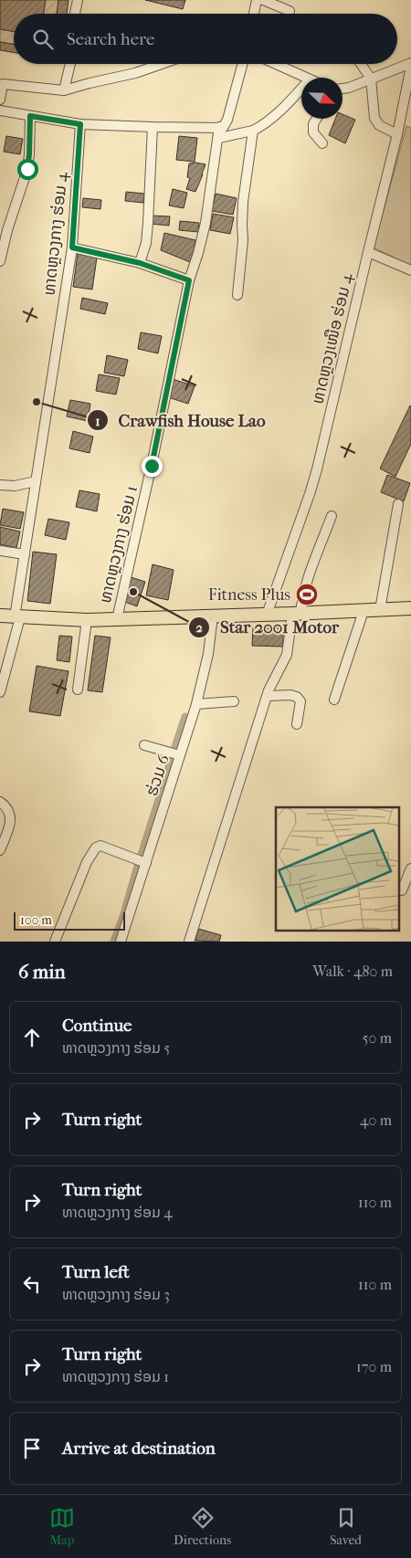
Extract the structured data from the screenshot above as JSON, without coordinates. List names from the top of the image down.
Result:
{
  "streets": {
    "street": [
      "ທາດຫຼວງກາງ ຮ່ອມ 4",
      "ທາດຫຼວງເໜືອ ຮ່ອມ 4",
      "ທາດຫຼວງກາງ ຮ່ອມ 1",
      "ຮ່ວມ 6"
    ]
  },
  "places": {
    "other": ["Crawfish House Lao", "Star 2001 Motor"],
    "sports": ["Fitness Plus"]
  },
  "scale_bar": "100 m",
  "north": "bottom right",
  "page": {
    "search": "Search here",
    "scale": "100 m",
    "heading": ["6 min", "Walk · 480 m"],
    "list": [
      ["Continue", "ທາດຫຼວງກາງ ຮ່ອມ 5", "50 m"],
      ["Turn right", "40 m"],
      ["Turn right", "ທາດຫຼວງກາງ ຮ່ອມ 4", "110 m"],
      ["Turn left", "ທາດຫຼວງກາງ ຮ່ອມ 3", "110 m"],
      ["Turn right", "ທາດຫຼວງກາງ ຮ່ອມ 1", "170 m"],
      "Arrive at destination"
    ],
    "nav": ["Map", "Directions", "Saved"]
  }
}
